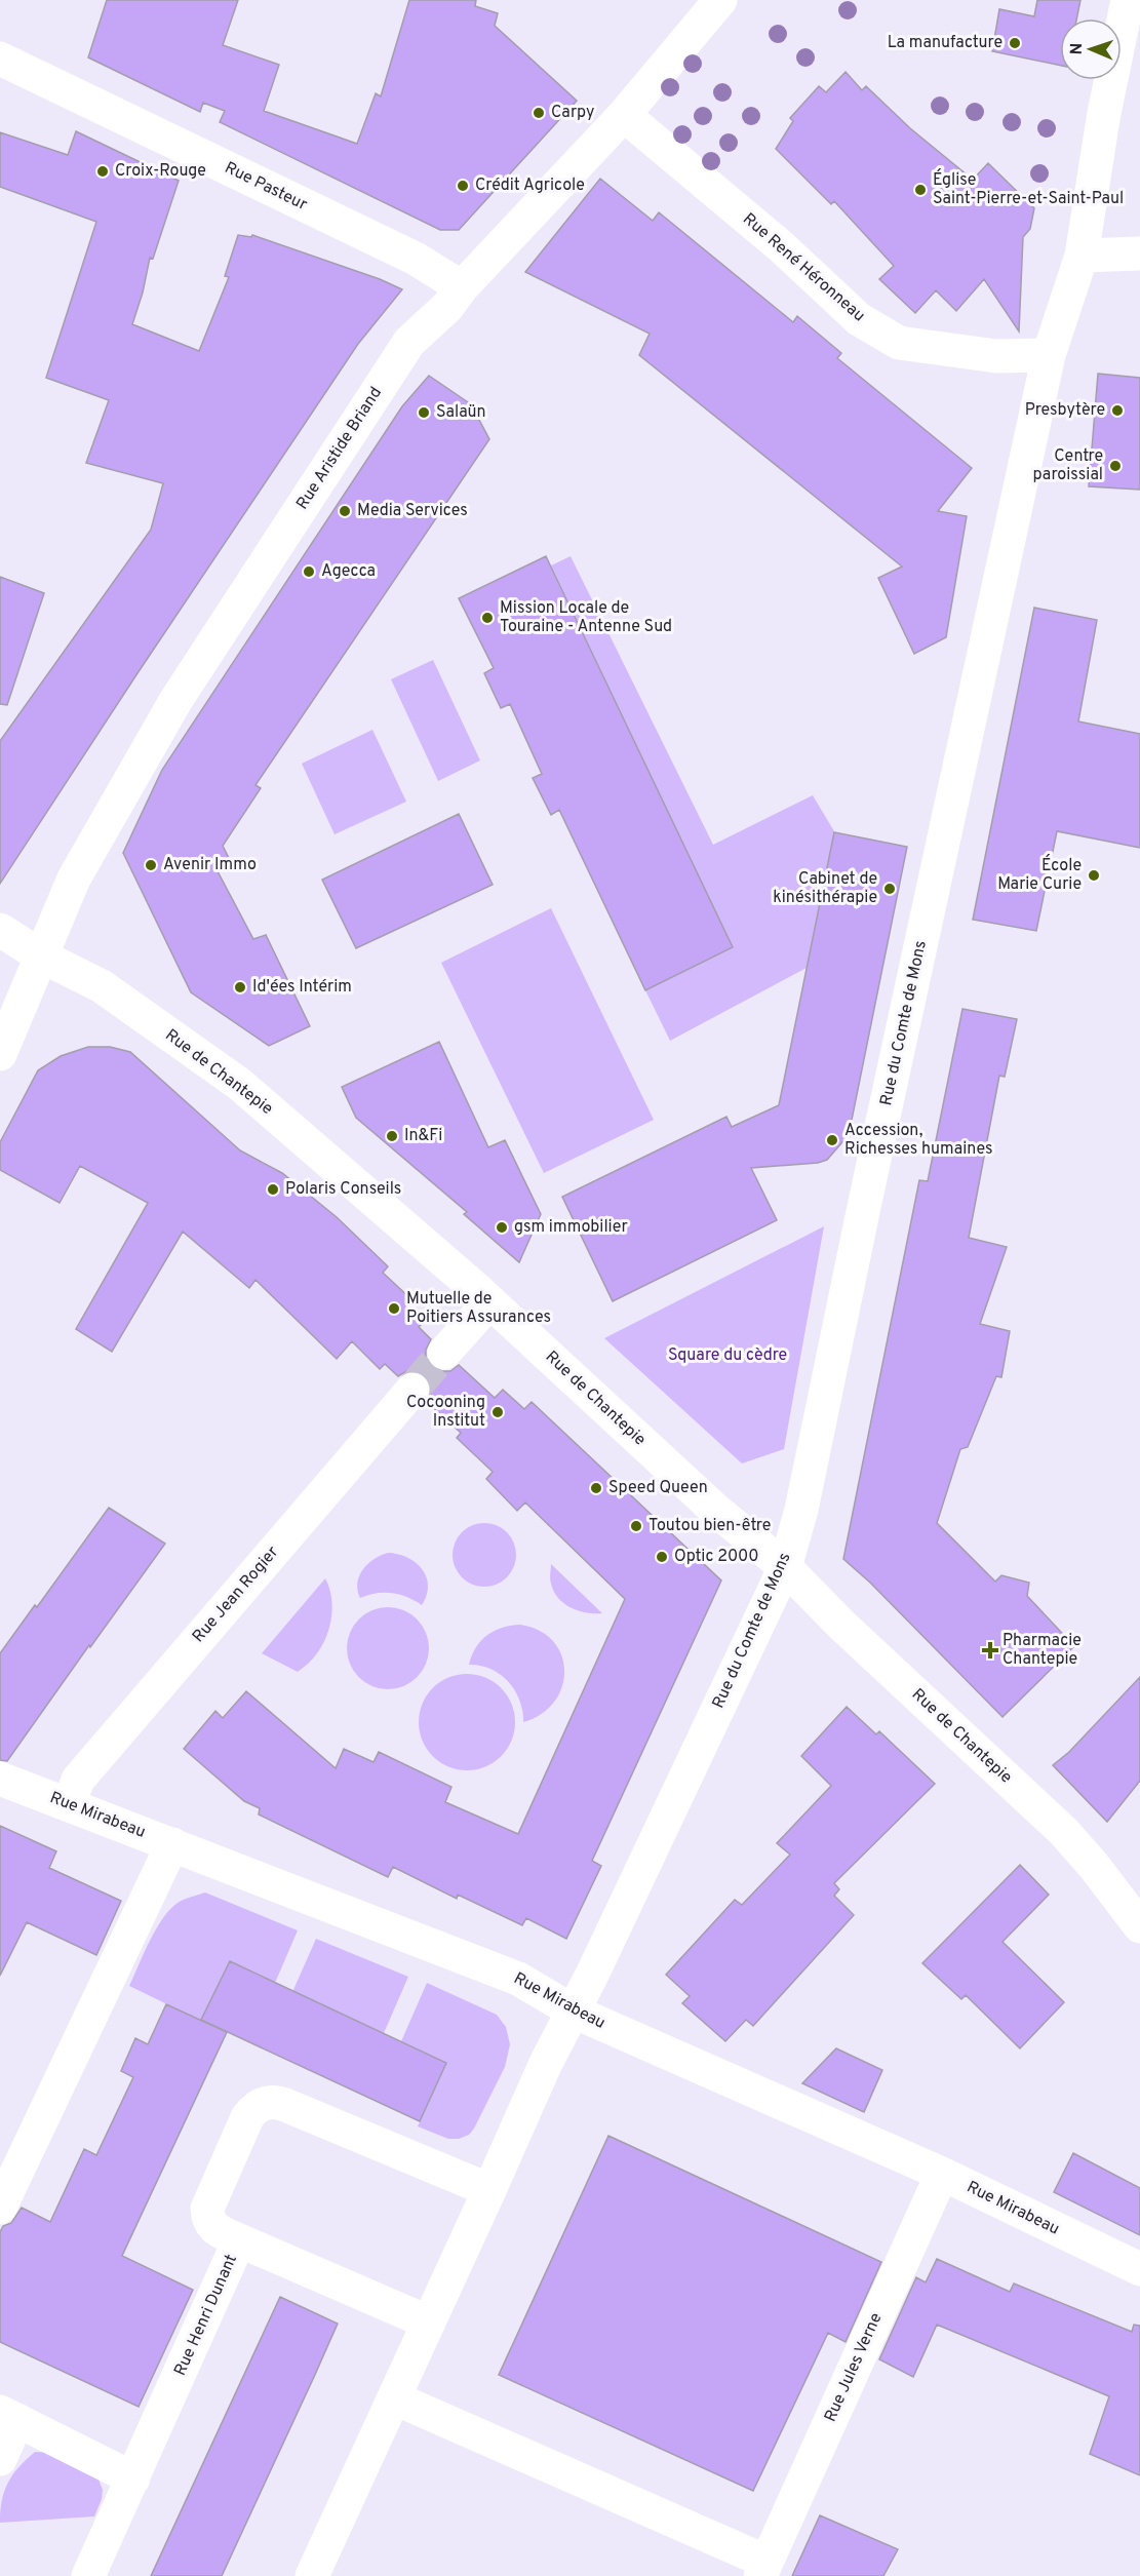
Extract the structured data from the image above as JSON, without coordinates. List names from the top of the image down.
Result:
{
  "streets": {
    "street": [
      "Rue Pasteur",
      "Rue René Héronneau",
      "Rue Aristide Briand",
      "Rue du Comte de Mons",
      "Rue de Chantepie",
      "Rue Jean Rogier",
      "Rue Mirabeau",
      "Rue Henri Dunant",
      "Rue Jules Verne"
    ]
  },
  "crossings": [
    ["Rue Pasteur", "Rue Aristide Briand"],
    ["Rue René Héronneau", "Rue Aristide Briand"],
    ["Rue René Héronneau", "Rue du Comte de Mons"],
    ["Rue Aristide Briand", "Rue de Chantepie"],
    ["Rue du Comte de Mons", "Rue de Chantepie"],
    ["Rue du Comte de Mons", "Rue Mirabeau"],
    ["Rue Jean Rogier", "Rue Mirabeau"],
    ["Rue Mirabeau", "Rue Jules Verne"]
  ],
  "parks": ["Square du cèdre"],
  "places": {
    "other": [
      "La manufacture",
      "Carpy",
      "Croix-Rouge",
      "Crédit Agricole",
      "Église Saint-Pierre-et-Saint-Paul",
      "Presbytère",
      "Salaün",
      "Centre paroissial",
      "Media Services",
      "Agecca",
      "Mission Locale de Touraine - Antenne Sud",
      "Avenir Immo",
      "École Marie Curie",
      "Cabinet de kinésithérapie",
      "Id'ées Intérim",
      "In&Fi",
      "Accession, Richesses humaines",
      "Polaris Conseils",
      "gsm immobilier",
      "Mutuelle de Poitiers Assurances",
      "Cocooning Institut",
      "Speed Queen",
      "Toutou bien-être",
      "Optic 2000"
    ],
    "health": ["Pharmacie Chantepie"]
  },
  "north": "left"
}
